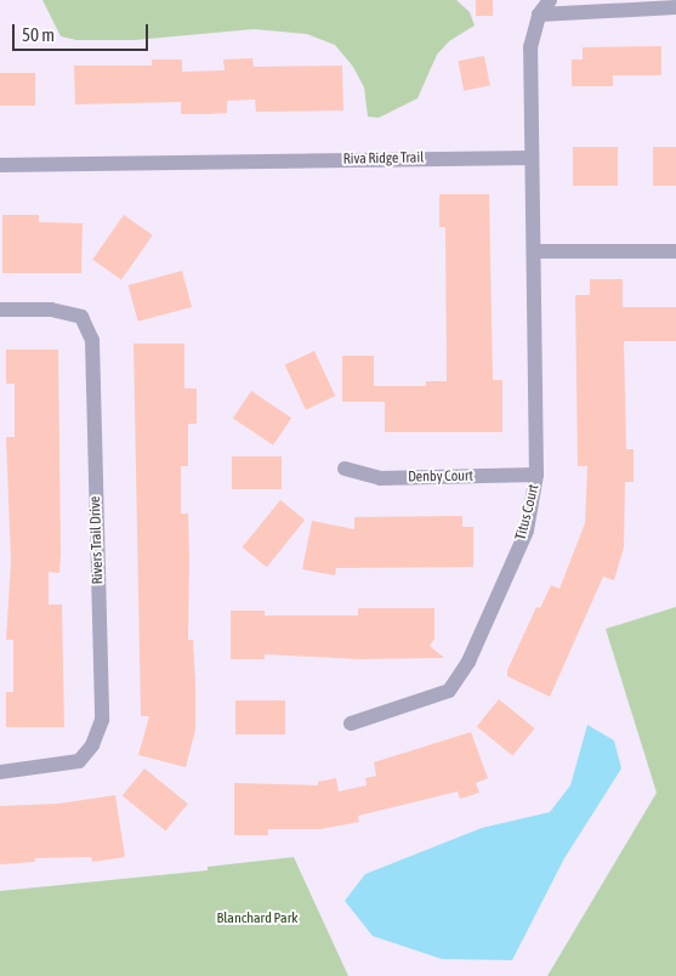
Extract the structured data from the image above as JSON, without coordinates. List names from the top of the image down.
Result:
{
  "streets": {
    "street": [
      "Riva Ridge Trail",
      "Denby Court",
      "Titus Court",
      "Rivers Trail Drive"
    ]
  },
  "crossings": [
    ["Denby Court", "Titus Court"]
  ],
  "parks": ["Blanchard Park"],
  "scale_bar": "50 m"
}
